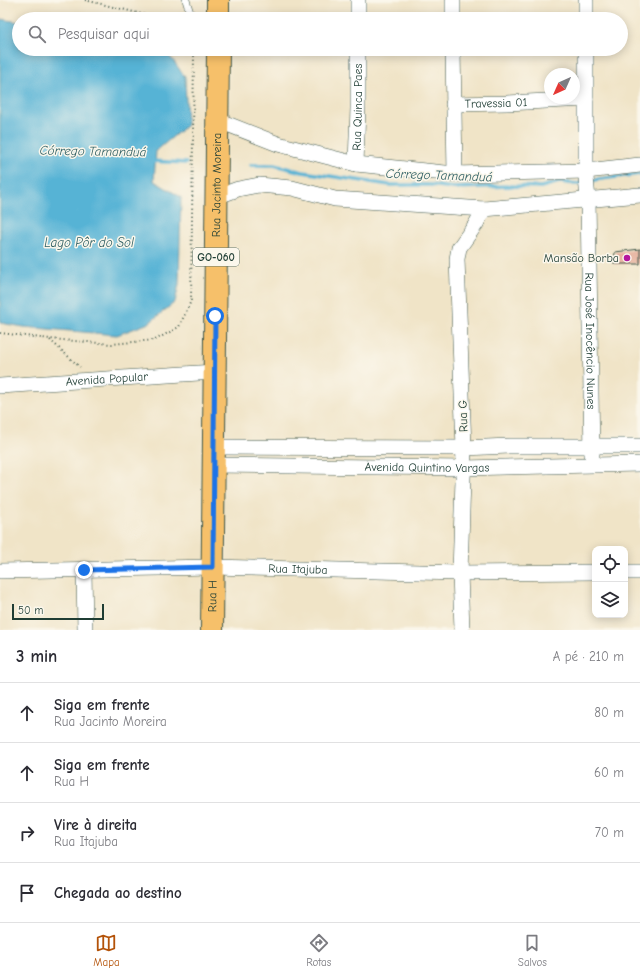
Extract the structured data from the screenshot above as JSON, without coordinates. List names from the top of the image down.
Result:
{
  "streets": {
    "main road": ["Rua Jacinto Moreira", "GO-060", "Rua H"],
    "street": [
      "Travessia 01",
      "Rua Quinca Paes",
      "Rua José Inocêncio Nunes",
      "Avenida Popular",
      "Rua G",
      "Avenida Quintino Vargas",
      "Rua Itajuba"
    ]
  },
  "crossings": [
    ["Travessia 01", "Rua José Inocêncio Nunes"],
    ["Rua Jacinto Moreira", "Avenida Popular"],
    ["Rua Jacinto Moreira", "Avenida Quintino Vargas"],
    ["Rua Jacinto Moreira", "Rua H"],
    ["Rua José Inocêncio Nunes", "Avenida Quintino Vargas"],
    ["Rua G", "Avenida Quintino Vargas"],
    ["Rua G", "Rua Itajuba"],
    ["Avenida Quintino Vargas", "Rua H"],
    ["Rua Itajuba", "Rua H"]
  ],
  "water": ["Córrego Tamanduá", "Lago Pôr do Sol"],
  "places": ["Mansão Borba"],
  "scale_bar": "50 m",
  "north": "bottom left",
  "page": {
    "search": "Pesquisar aqui",
    "scale": "50 m",
    "heading": ["3 min", "A pé · 210 m"],
    "list": [
      ["Siga em frente", "Rua Jacinto Moreira", "80 m"],
      ["Siga em frente", "Rua H", "60 m"],
      ["Vire à direita", "Rua Itajuba", "70 m"],
      "Chegada ao destino"
    ],
    "nav": ["Mapa", "Rotas", "Salvos"]
  }
}
